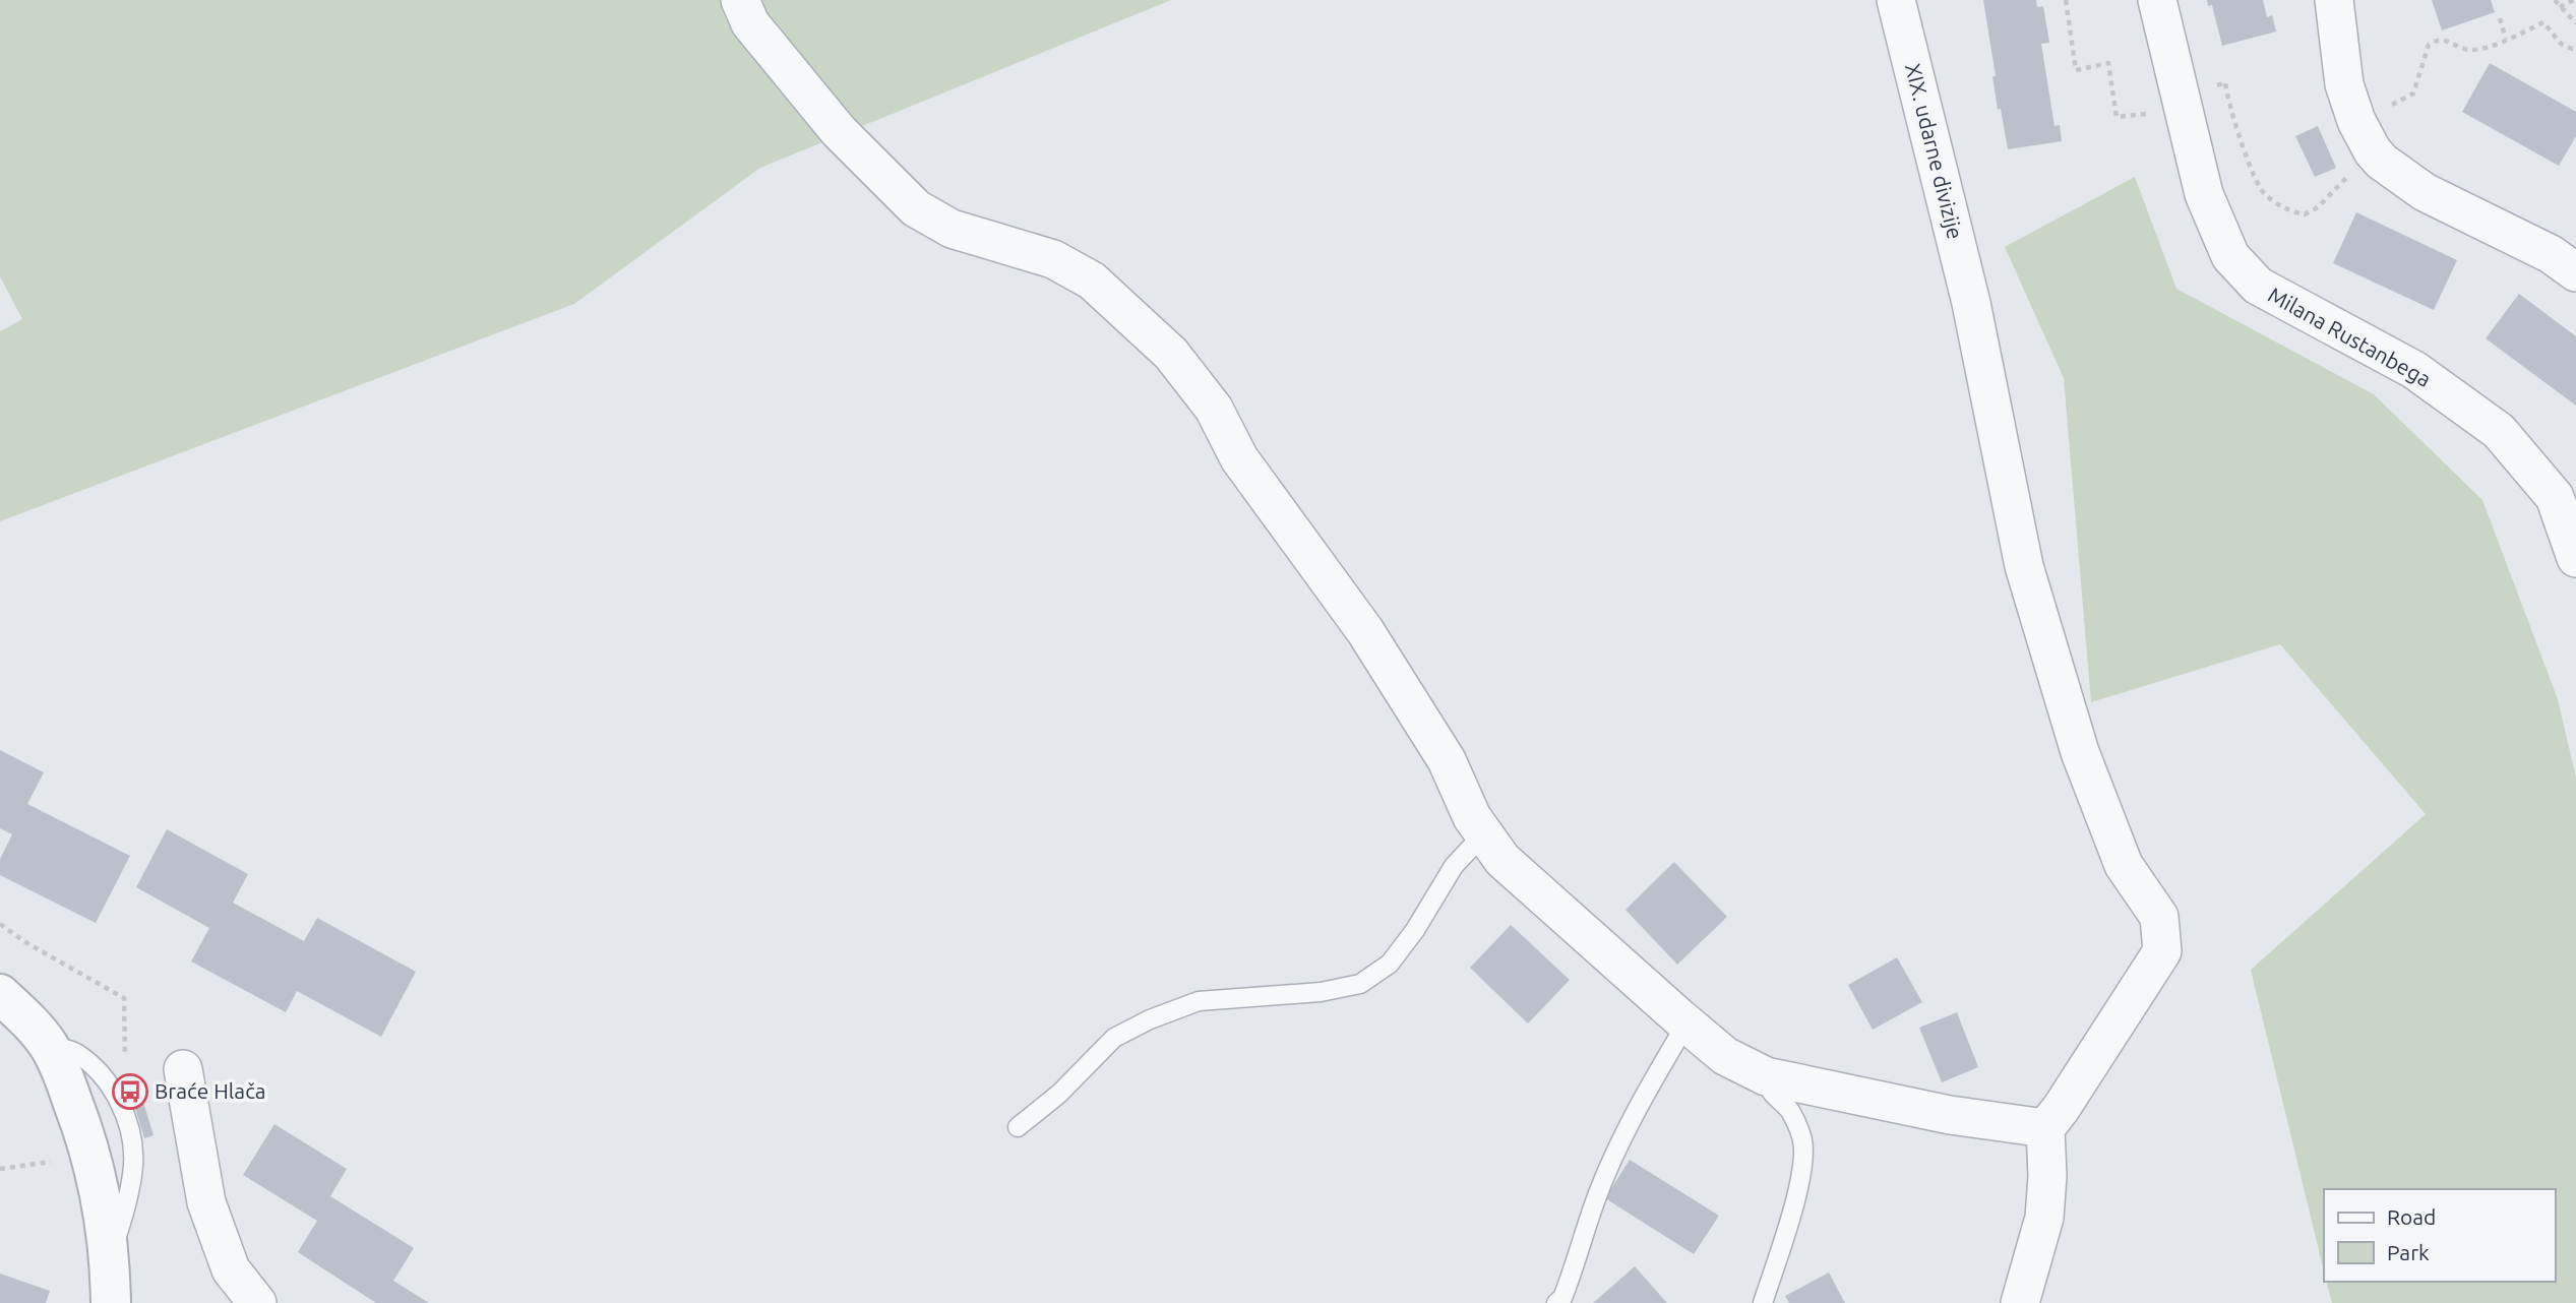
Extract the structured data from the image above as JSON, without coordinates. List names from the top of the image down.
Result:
{
  "streets": {
    "street": ["XIX. udarne divizije", "Milana Rustanbega"]
  },
  "places": {
    "bus stop": ["Braće Hlača"]
  },
  "legend": ["Road", "Park"]
}
